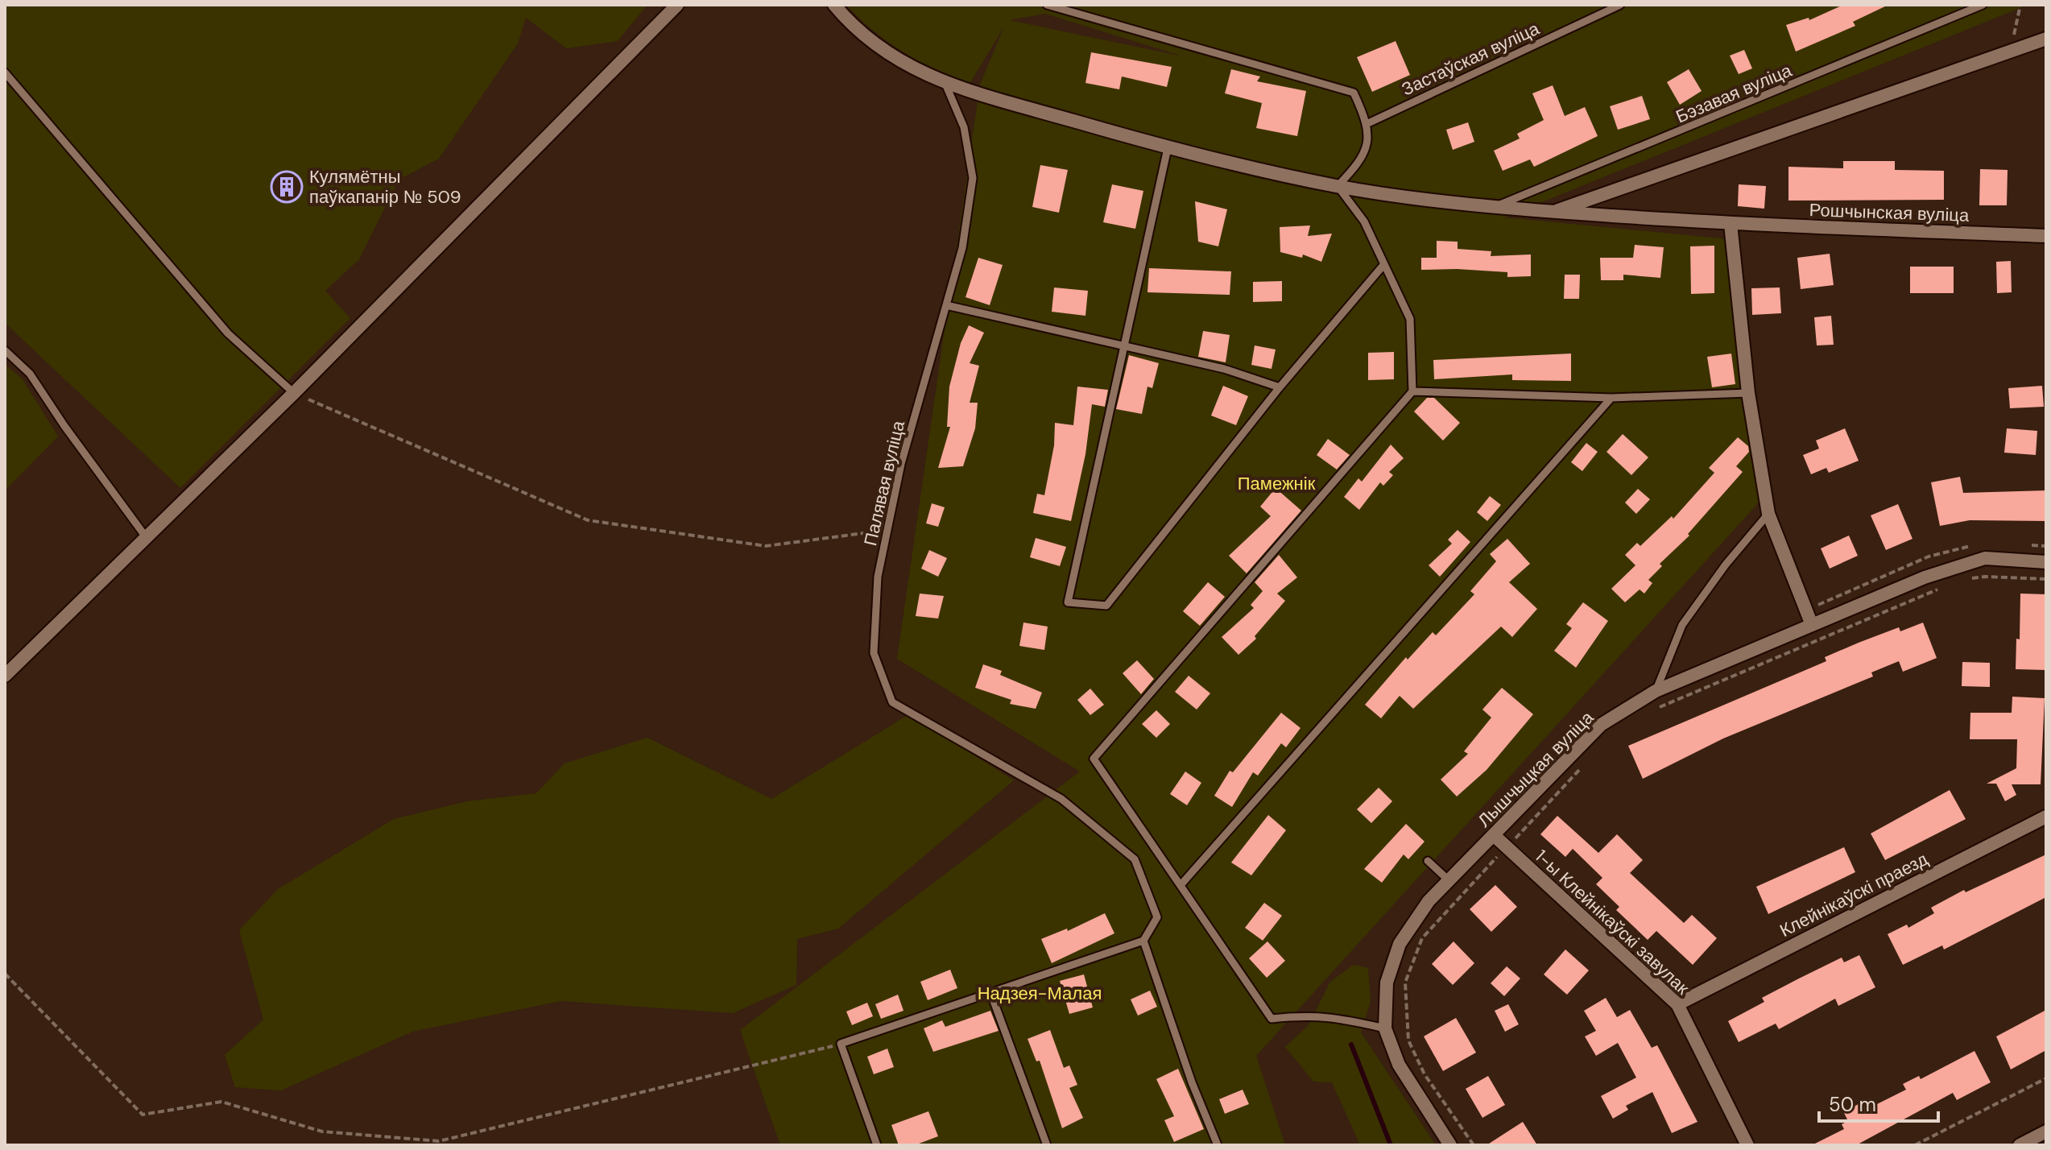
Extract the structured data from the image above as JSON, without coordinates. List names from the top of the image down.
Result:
{
  "streets": {
    "street": [
      "Рошчынская вуліца",
      "Лышчыцкая вуліца",
      "Клейнікаўскі праезд",
      "1-ы Клейнікаўскі завулак"
    ],
    "lane": ["Застаўская вуліца", "Бэзавая вуліца", "Палявая вуліца"]
  },
  "crossings": [
    ["Бэзавая вуліца", "Рошчынская вуліца"],
    ["Рошчынская вуліца", "Палявая вуліца"],
    ["Лышчыцкая вуліца", "1-ы Клейнікаўскі завулак"],
    ["Клейнікаўскі праезд", "1-ы Клейнікаўскі завулак"]
  ],
  "parks": ["Памежнік", "Надзея-Малая"],
  "places": {
    "building": ["Кулямётны паўкапанір № 509"]
  },
  "scale_bar": "50 m"
}
